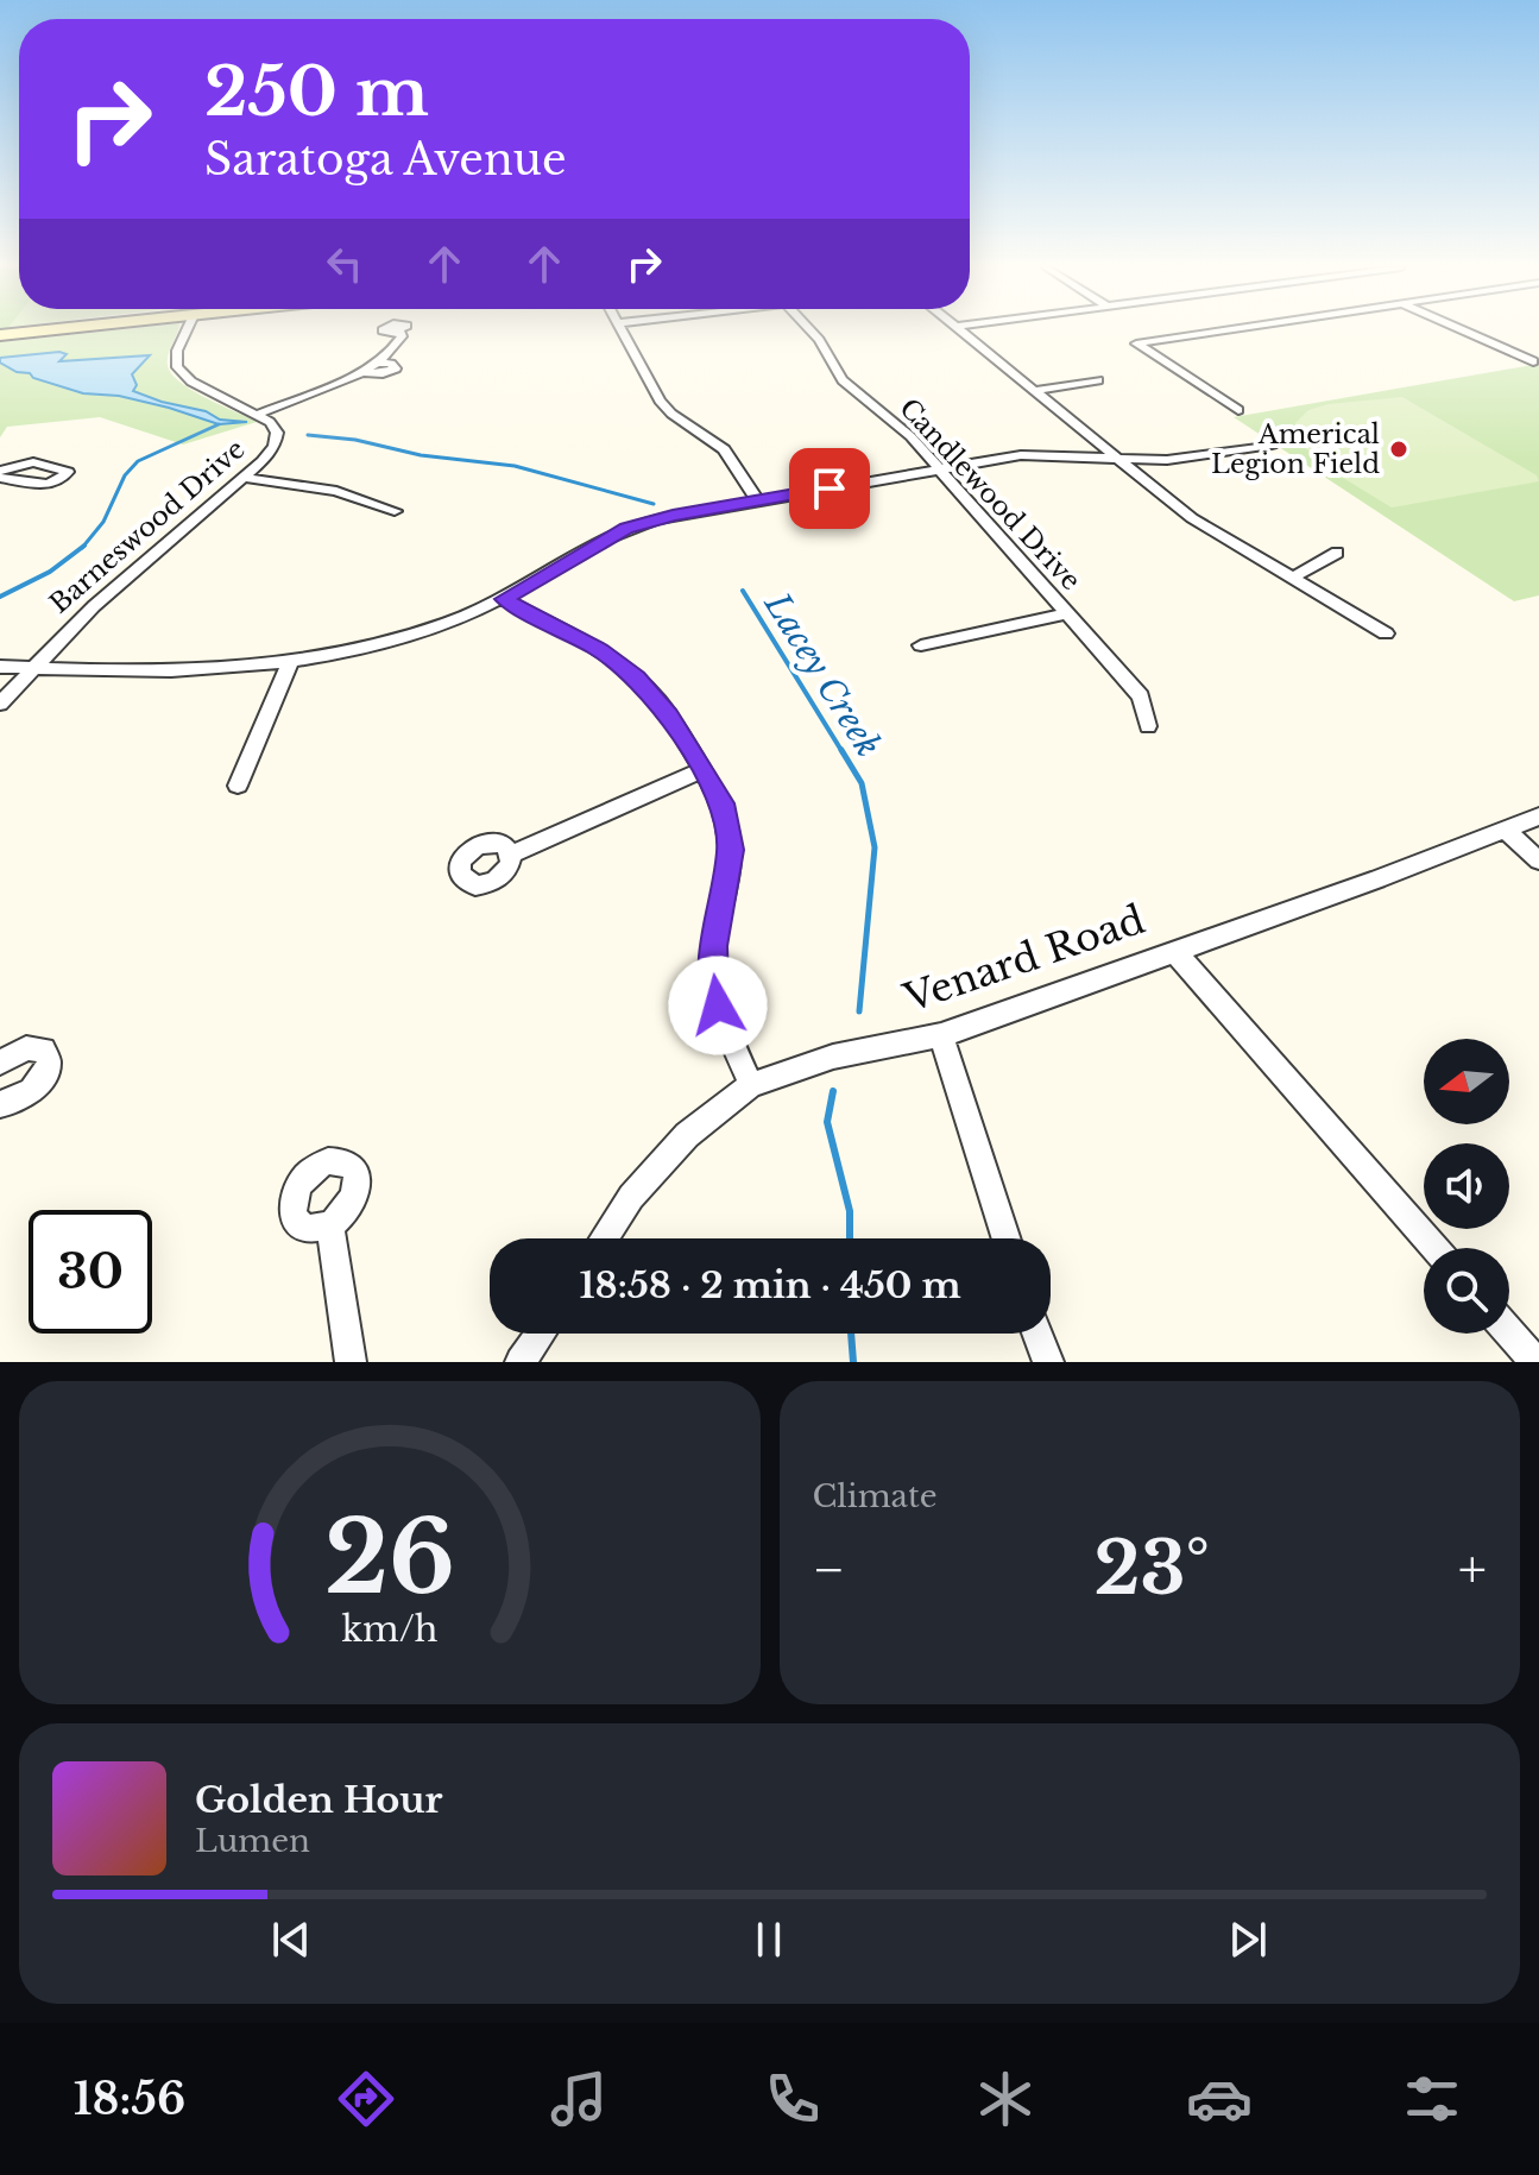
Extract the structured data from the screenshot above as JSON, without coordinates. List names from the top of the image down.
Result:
{
  "streets": {
    "street": ["Candlewood Drive", "Barneswood Drive", "Venard Road"]
  },
  "water": ["Lacey Creek"],
  "places": ["Americal Legion Field"],
  "north": "left",
  "page": {
    "turn": ["250 m", "Saratoga Avenue"],
    "limit": "30",
    "trip": "18:58 · 2 min · 450 m",
    "tile": "Climate",
    "heat": ["−", "23°", "+"],
    "song": ["Golden Hour", "Lumen"],
    "tabs": "18:56",
    "gauge": ["26", "km/h"]
  }
}
